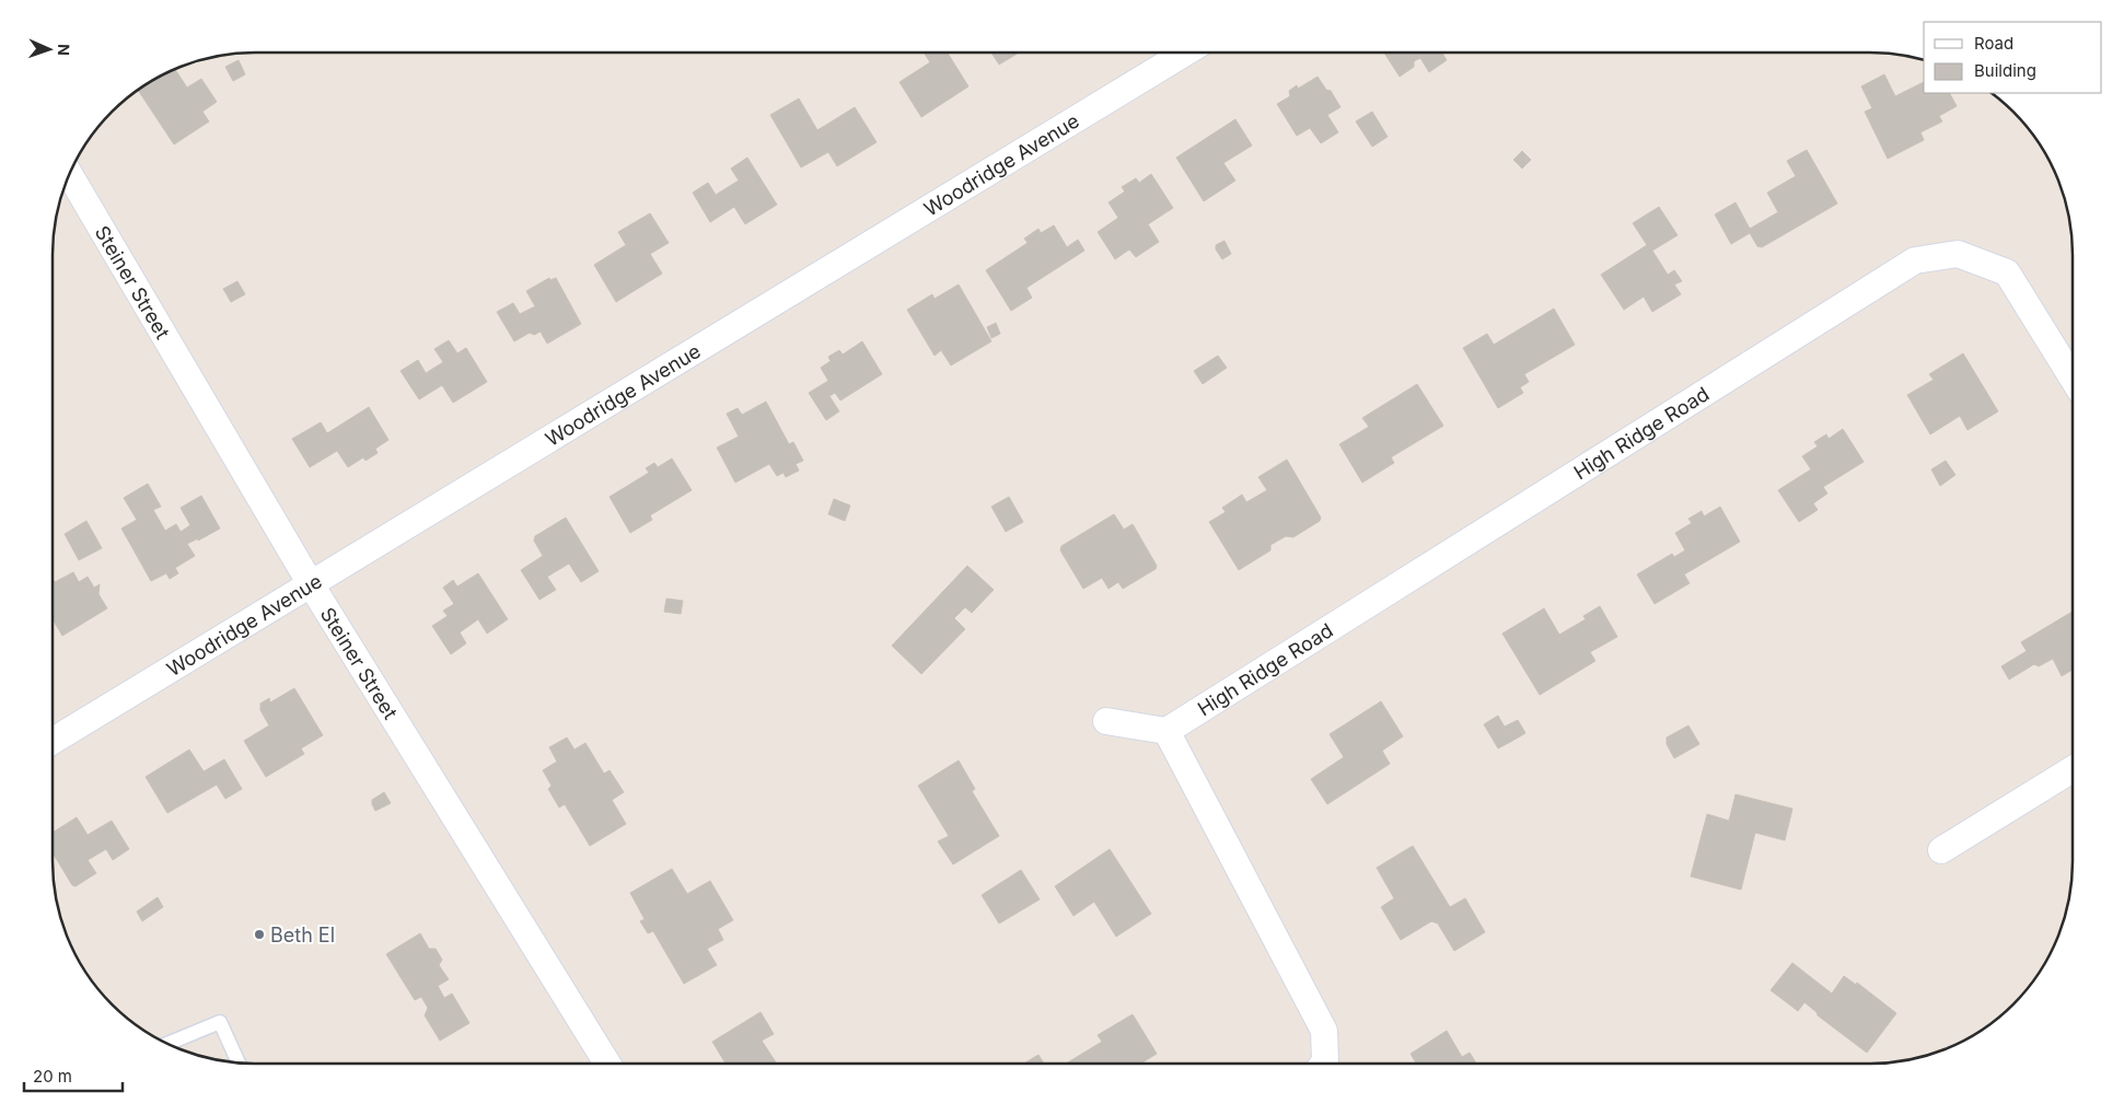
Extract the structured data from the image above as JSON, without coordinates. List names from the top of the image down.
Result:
{
  "streets": {
    "street": ["Woodridge Avenue", "Steiner Street", "High Ridge Road"]
  },
  "crossings": [
    ["Woodridge Avenue", "Steiner Street"]
  ],
  "places": ["Beth El"],
  "legend": ["Road", "Building"],
  "scale_bar": "20 m",
  "north": "right"
}
